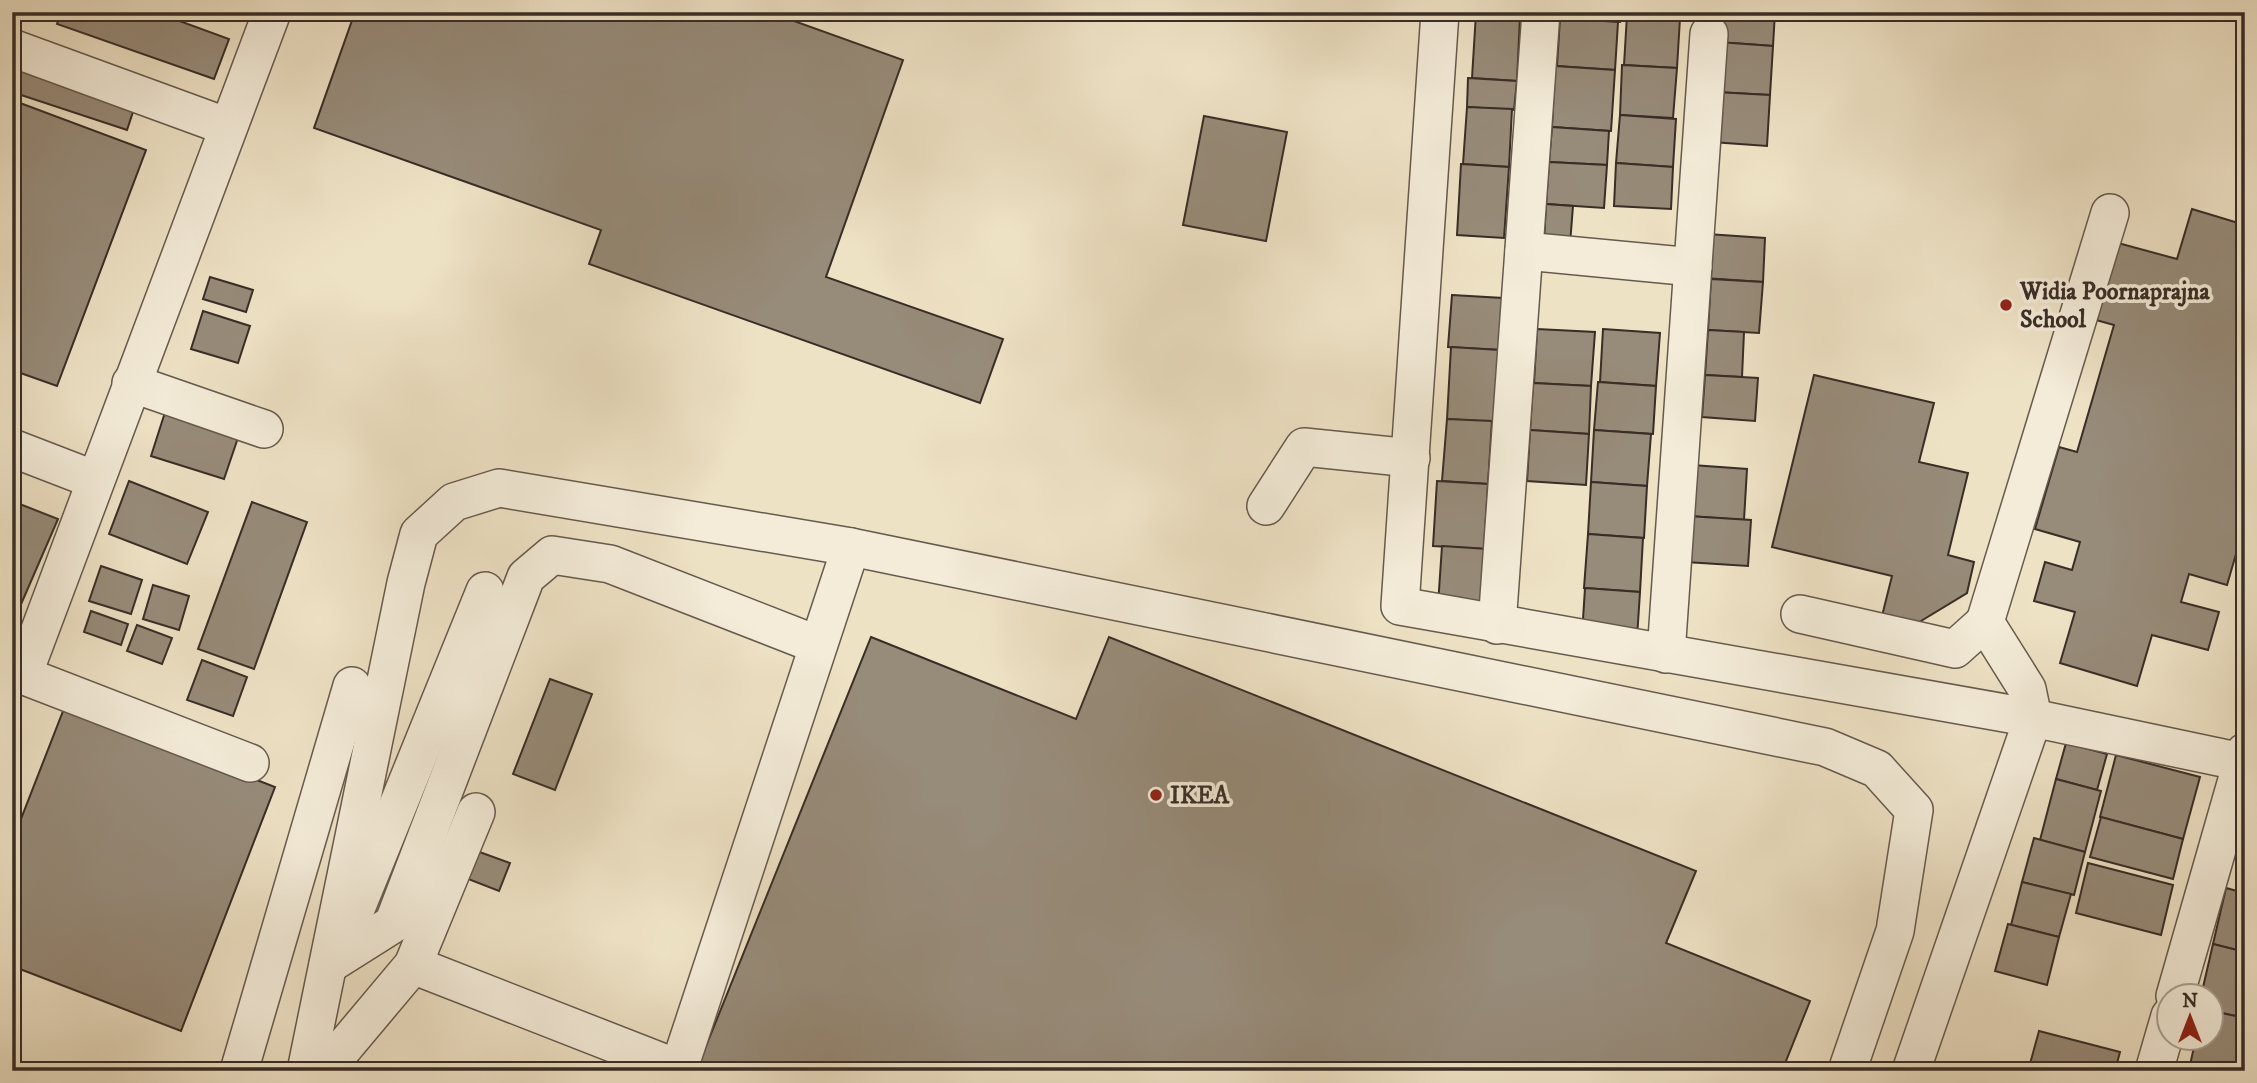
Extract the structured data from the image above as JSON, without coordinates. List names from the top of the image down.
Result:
{
  "places": ["Widia Poornaprajna School", "IKEA"],
  "north": "top"
}
